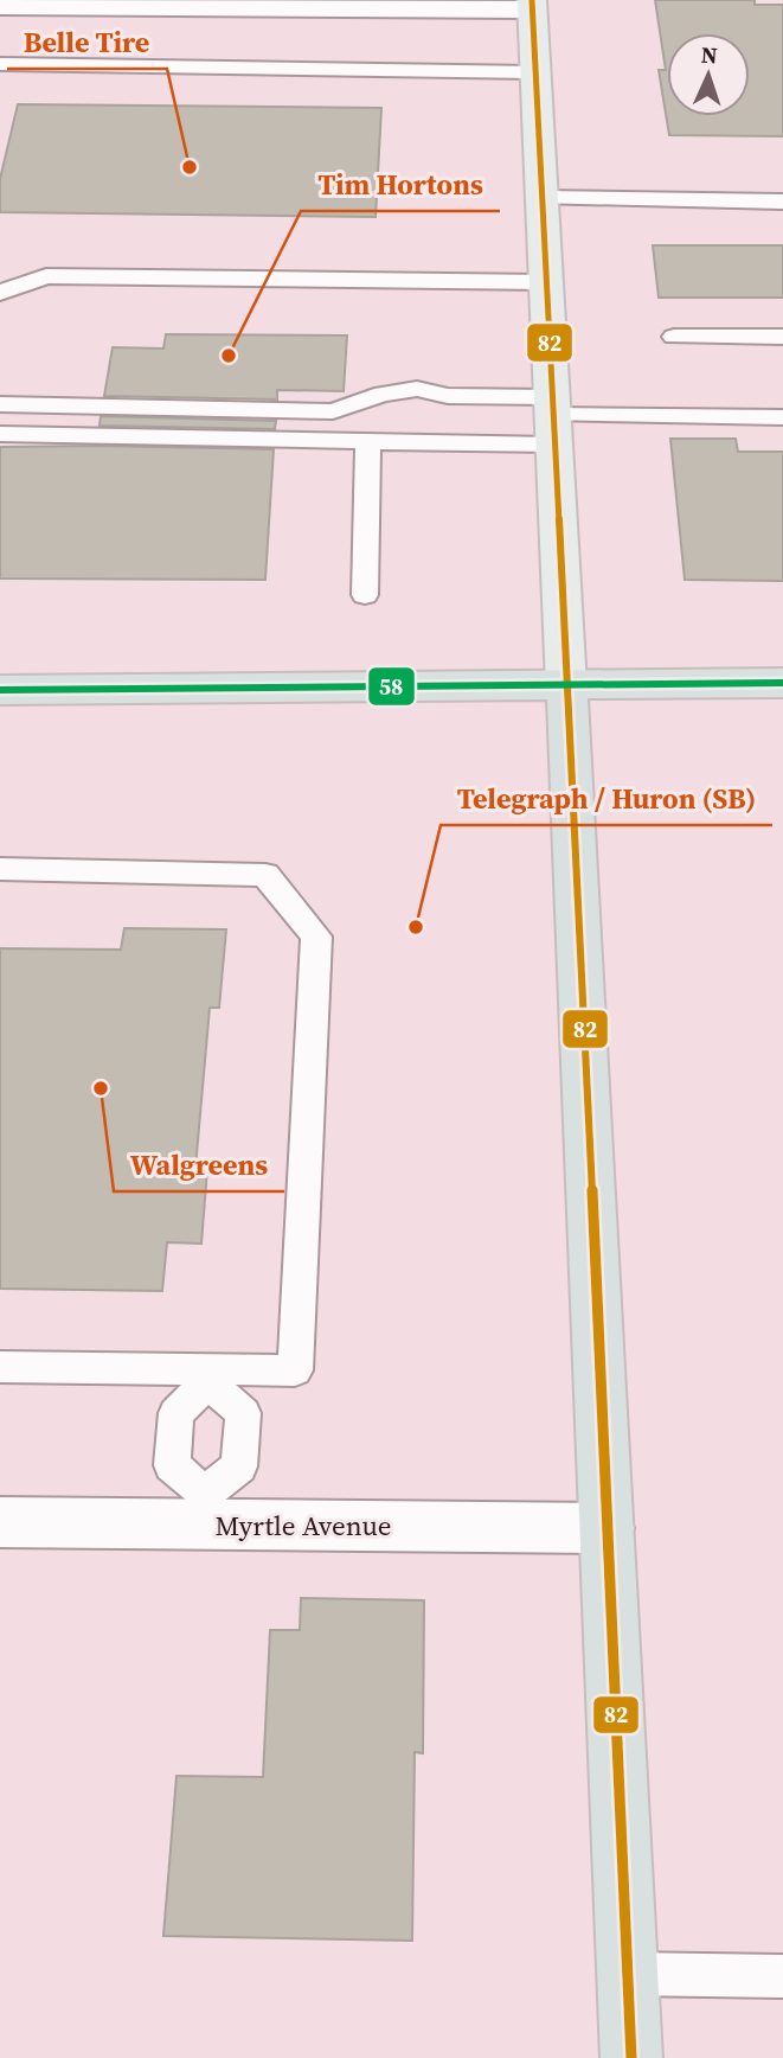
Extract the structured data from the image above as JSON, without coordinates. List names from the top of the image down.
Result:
{
  "streets": {
    "street": ["Myrtle Avenue"]
  },
  "places": [
    "Belle Tire",
    "Tim Hortons",
    "Telegraph / Huron (SB)",
    "Walgreens"
  ],
  "lines": ["transit line 82", "transit line 58"],
  "north": "top"
}
